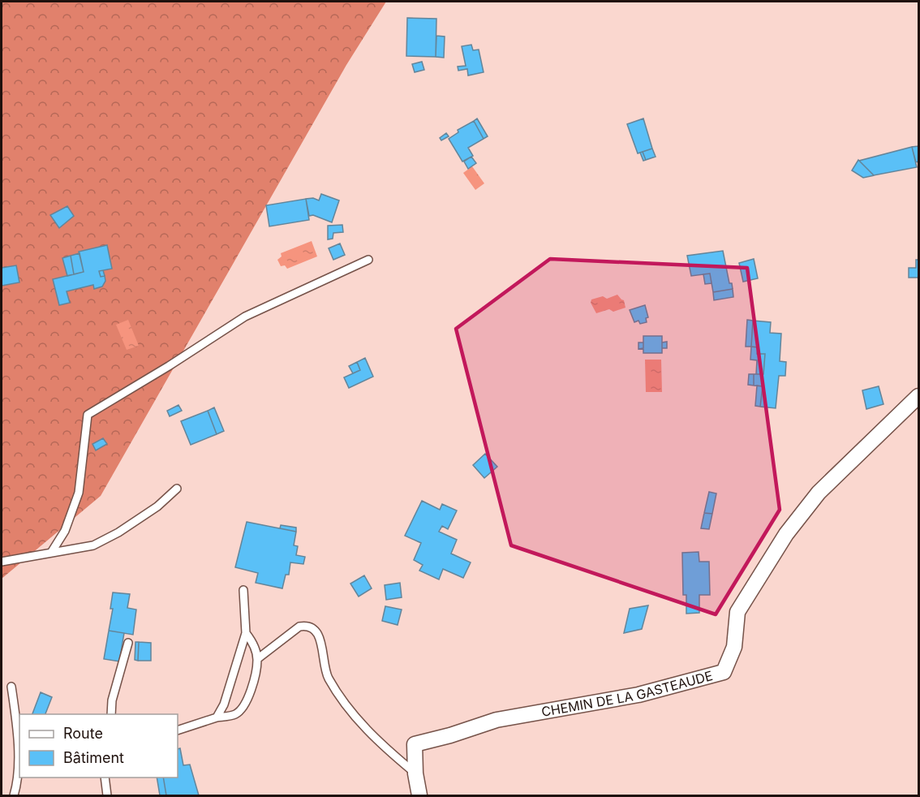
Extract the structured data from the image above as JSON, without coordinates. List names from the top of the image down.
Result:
{
  "streets": {
    "street": ["CHEMIN DE LA GASTEAUDE"]
  },
  "legend": ["Route", "Bâtiment"]
}
